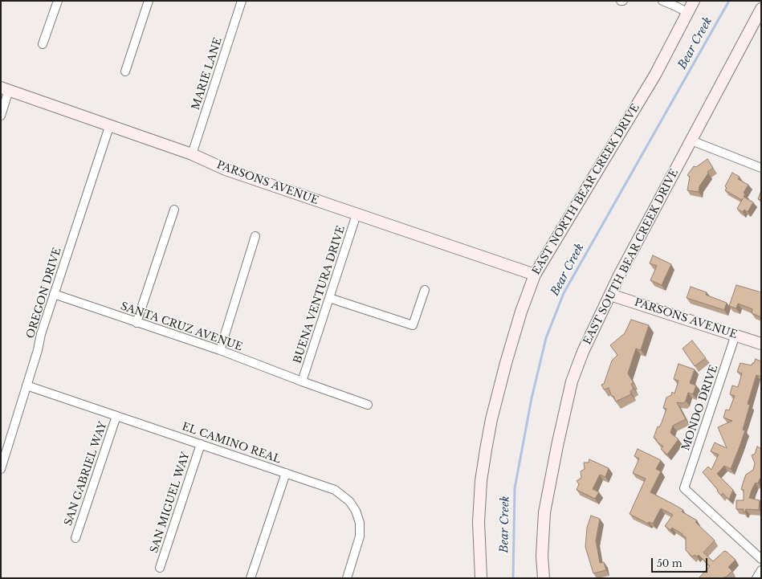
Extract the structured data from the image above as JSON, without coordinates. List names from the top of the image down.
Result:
{
  "streets": {
    "street": [
      "MARIE LANE",
      "PARSONS AVENUE",
      "EAST NORTH BEAR CREEK DRIVE",
      "EAST SOUTH BEAR CREEK DRIVE",
      "OREGON DRIVE",
      "BUENA VENTURA DRIVE",
      "SANTA CRUZ AVENUE",
      "MONDO DRIVE",
      "EL CAMINO REAL",
      "SAN GABRIEL WAY",
      "SAN MIGUEL WAY"
    ]
  },
  "crossings": [
    ["MARIE LANE", "PARSONS AVENUE"],
    ["PARSONS AVENUE", "EAST NORTH BEAR CREEK DRIVE"],
    ["PARSONS AVENUE", "EAST SOUTH BEAR CREEK DRIVE"],
    ["PARSONS AVENUE", "OREGON DRIVE"],
    ["PARSONS AVENUE", "BUENA VENTURA DRIVE"],
    ["PARSONS AVENUE", "MONDO DRIVE"],
    ["OREGON DRIVE", "SANTA CRUZ AVENUE"],
    ["OREGON DRIVE", "EL CAMINO REAL"],
    ["BUENA VENTURA DRIVE", "SANTA CRUZ AVENUE"],
    ["EL CAMINO REAL", "SAN GABRIEL WAY"],
    ["EL CAMINO REAL", "SAN MIGUEL WAY"]
  ],
  "water": ["Bear Creek"],
  "scale_bar": "50 m"
}
